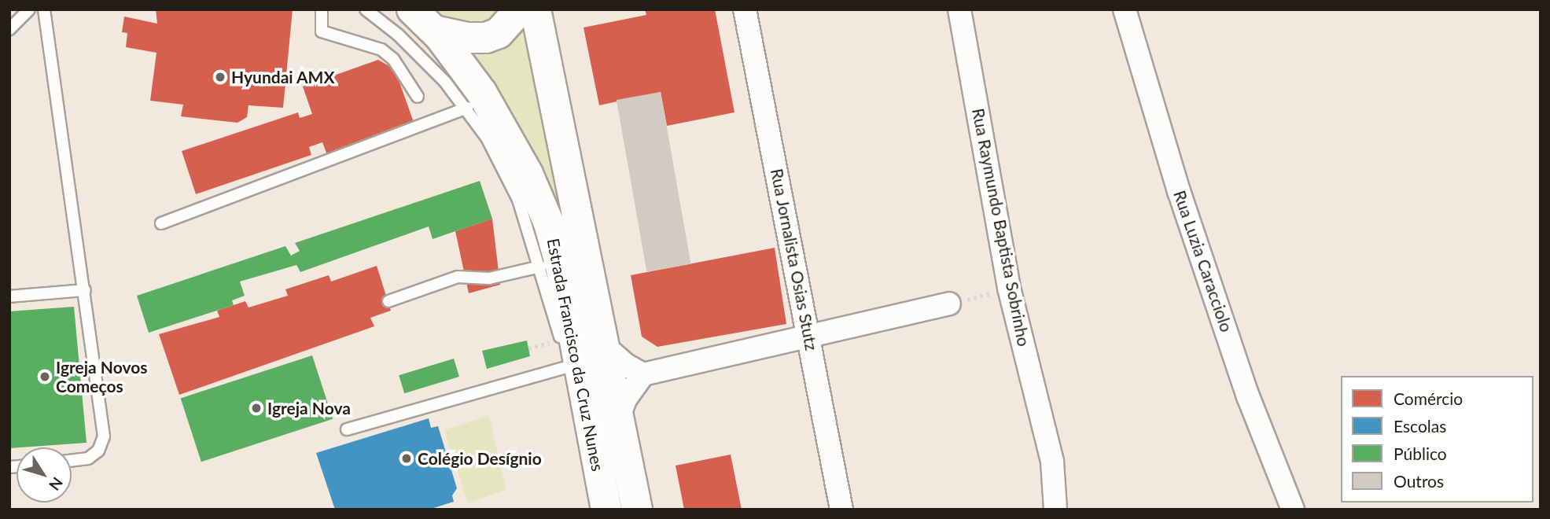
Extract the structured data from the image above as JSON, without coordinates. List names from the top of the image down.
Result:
{
  "streets": {
    "main road": ["Estrada Francisco da Cruz Nunes"],
    "street": ["Rua Raymundo Baptista Sobrinho", "Rua Jornalista Osias Stutz", "Rua Luzia Caracciolo"]
  },
  "places": [
    "Hyundai AMX",
    "Igreja Novos Começos",
    "Igreja Nova",
    "Colégio Desígnio"
  ],
  "legend": [
    "Comércio",
    "Escolas",
    "Público",
    "Outros"
  ],
  "north": "bottom right"
}
